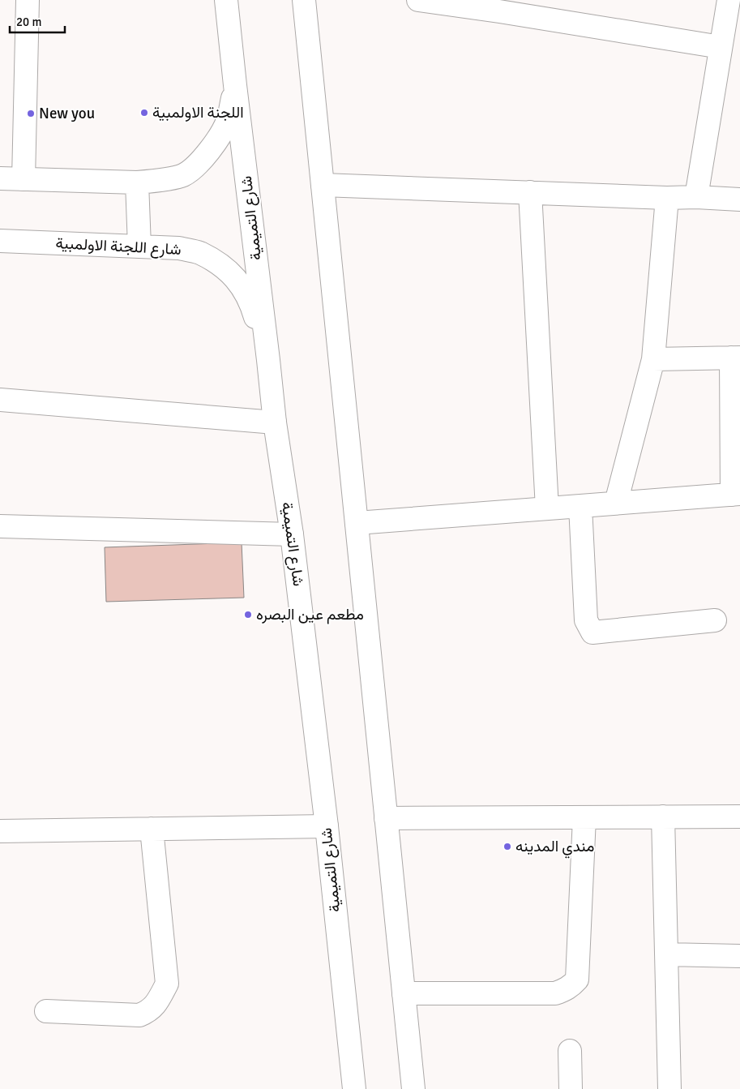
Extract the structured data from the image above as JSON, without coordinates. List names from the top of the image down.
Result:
{
  "streets": {
    "street": ["شارع التميمية", "شارع اللجنة الاولمبية"]
  },
  "crossings": [
    ["شارع التميمية", "شارع اللجنة الاولمبية"]
  ],
  "places": [
    "اللجنة الاولمبية",
    "New you",
    "مطعم عين البصره",
    "مندي المدينه"
  ],
  "scale_bar": "20 m"
}
